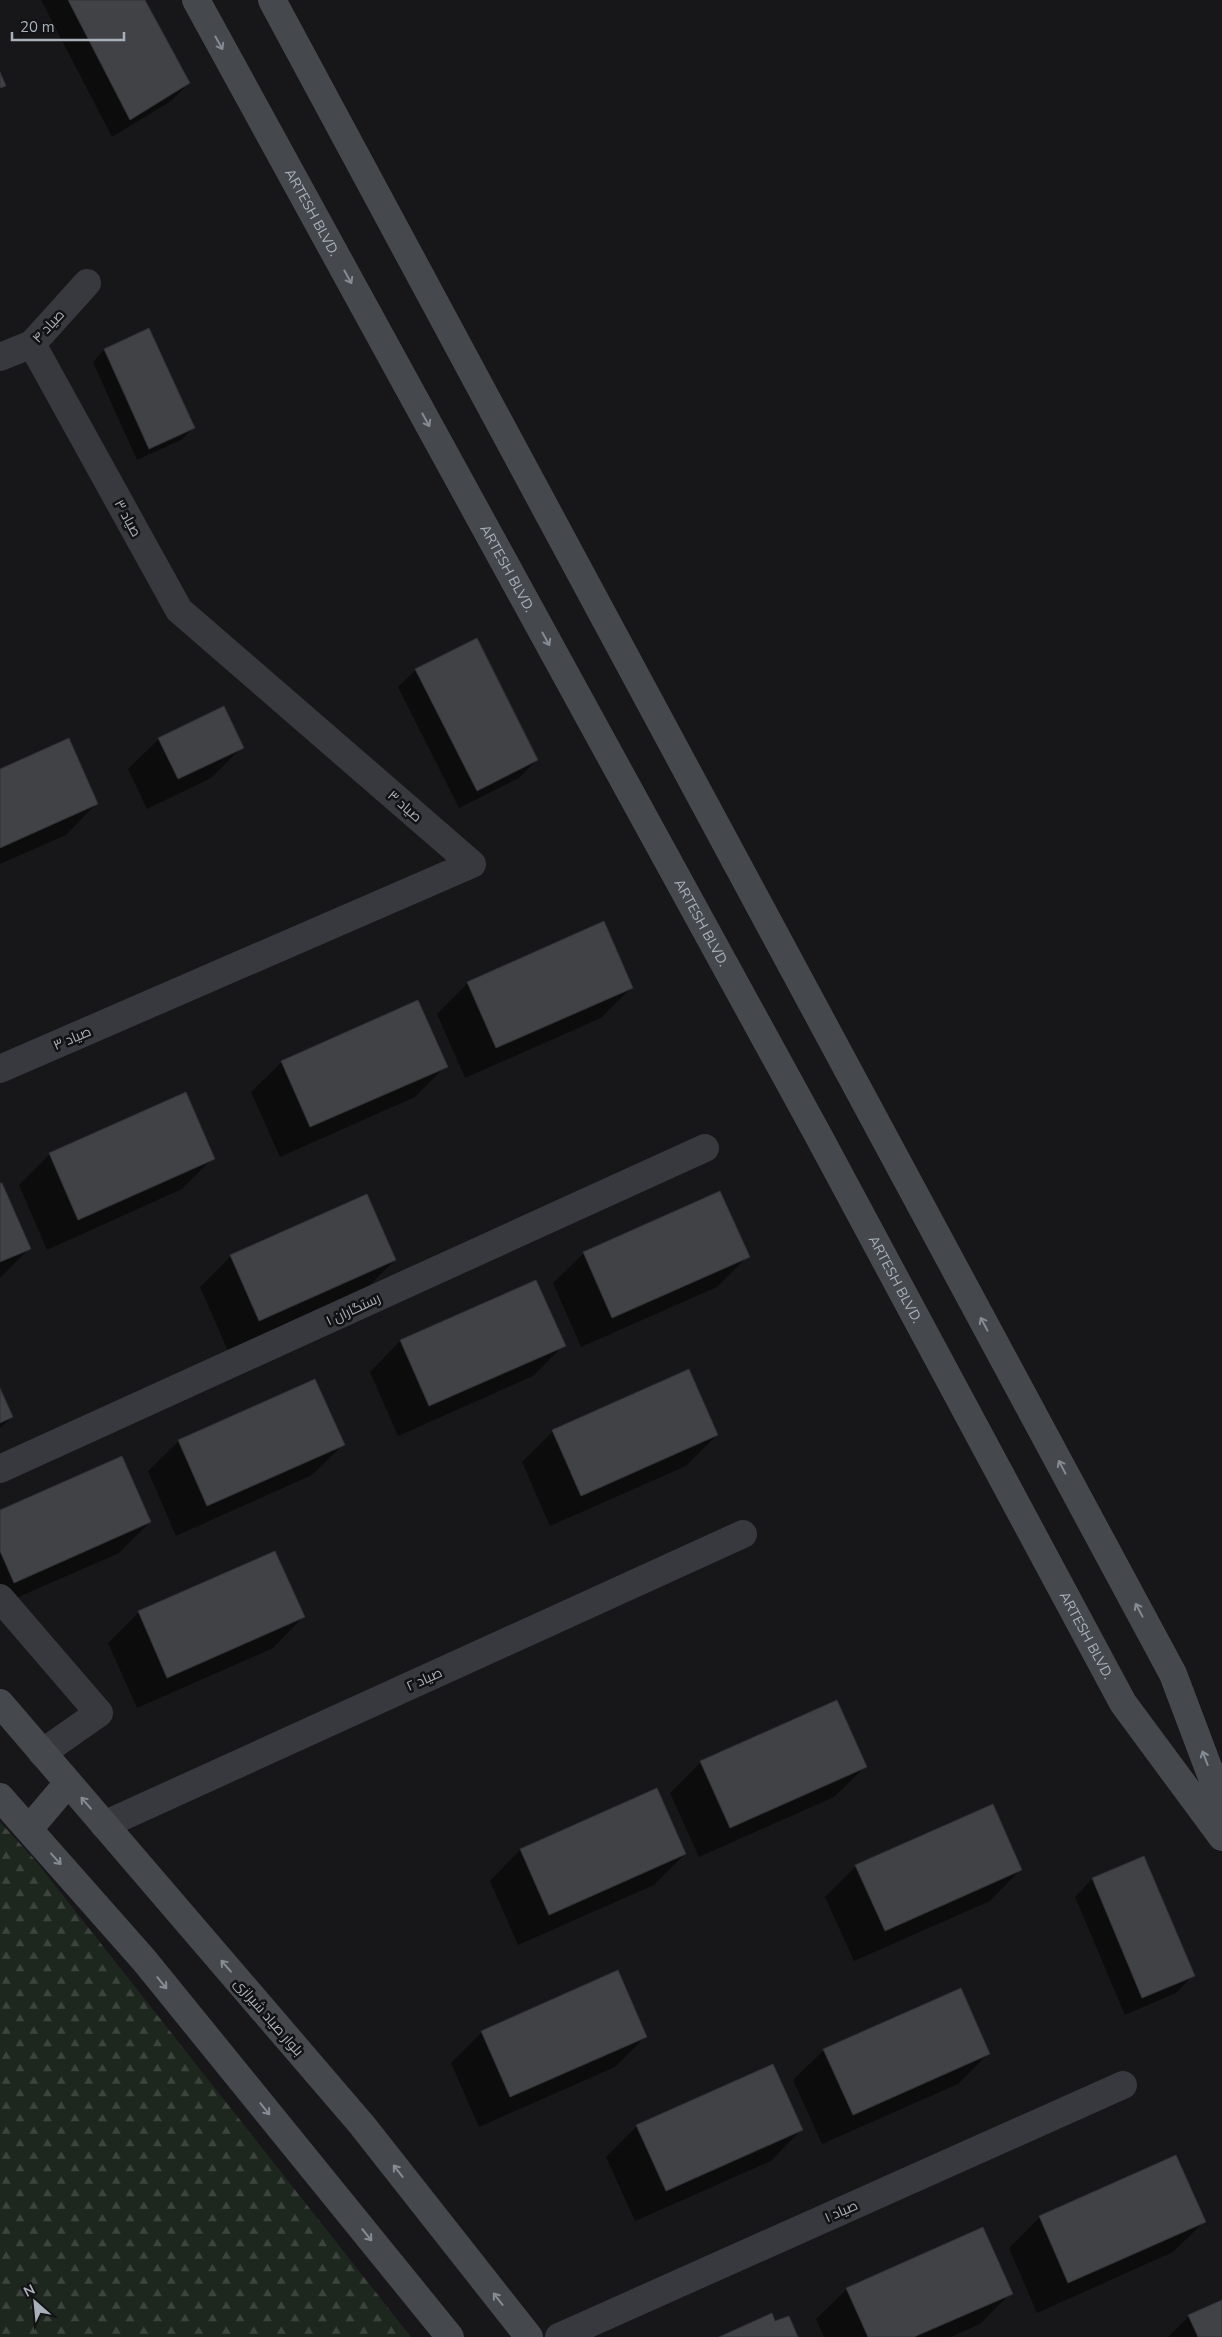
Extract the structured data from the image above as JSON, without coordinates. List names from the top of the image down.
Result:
{
  "streets": {
    "main road": ["ARTESH BLVD.", "بلوار صیاد شیرازی"],
    "street": [
      "صیاد ۴",
      "صیاد ۳",
      "رستگاران ۱",
      "صیاد ۲",
      "صیاد ۱"
    ]
  },
  "crossings": [
    ["صیاد ۴", "صیاد ۳"],
    ["صیاد ۲", "بلوار صیاد شیرازی"]
  ],
  "scale_bar": "20 m",
  "north": "top left"
}
